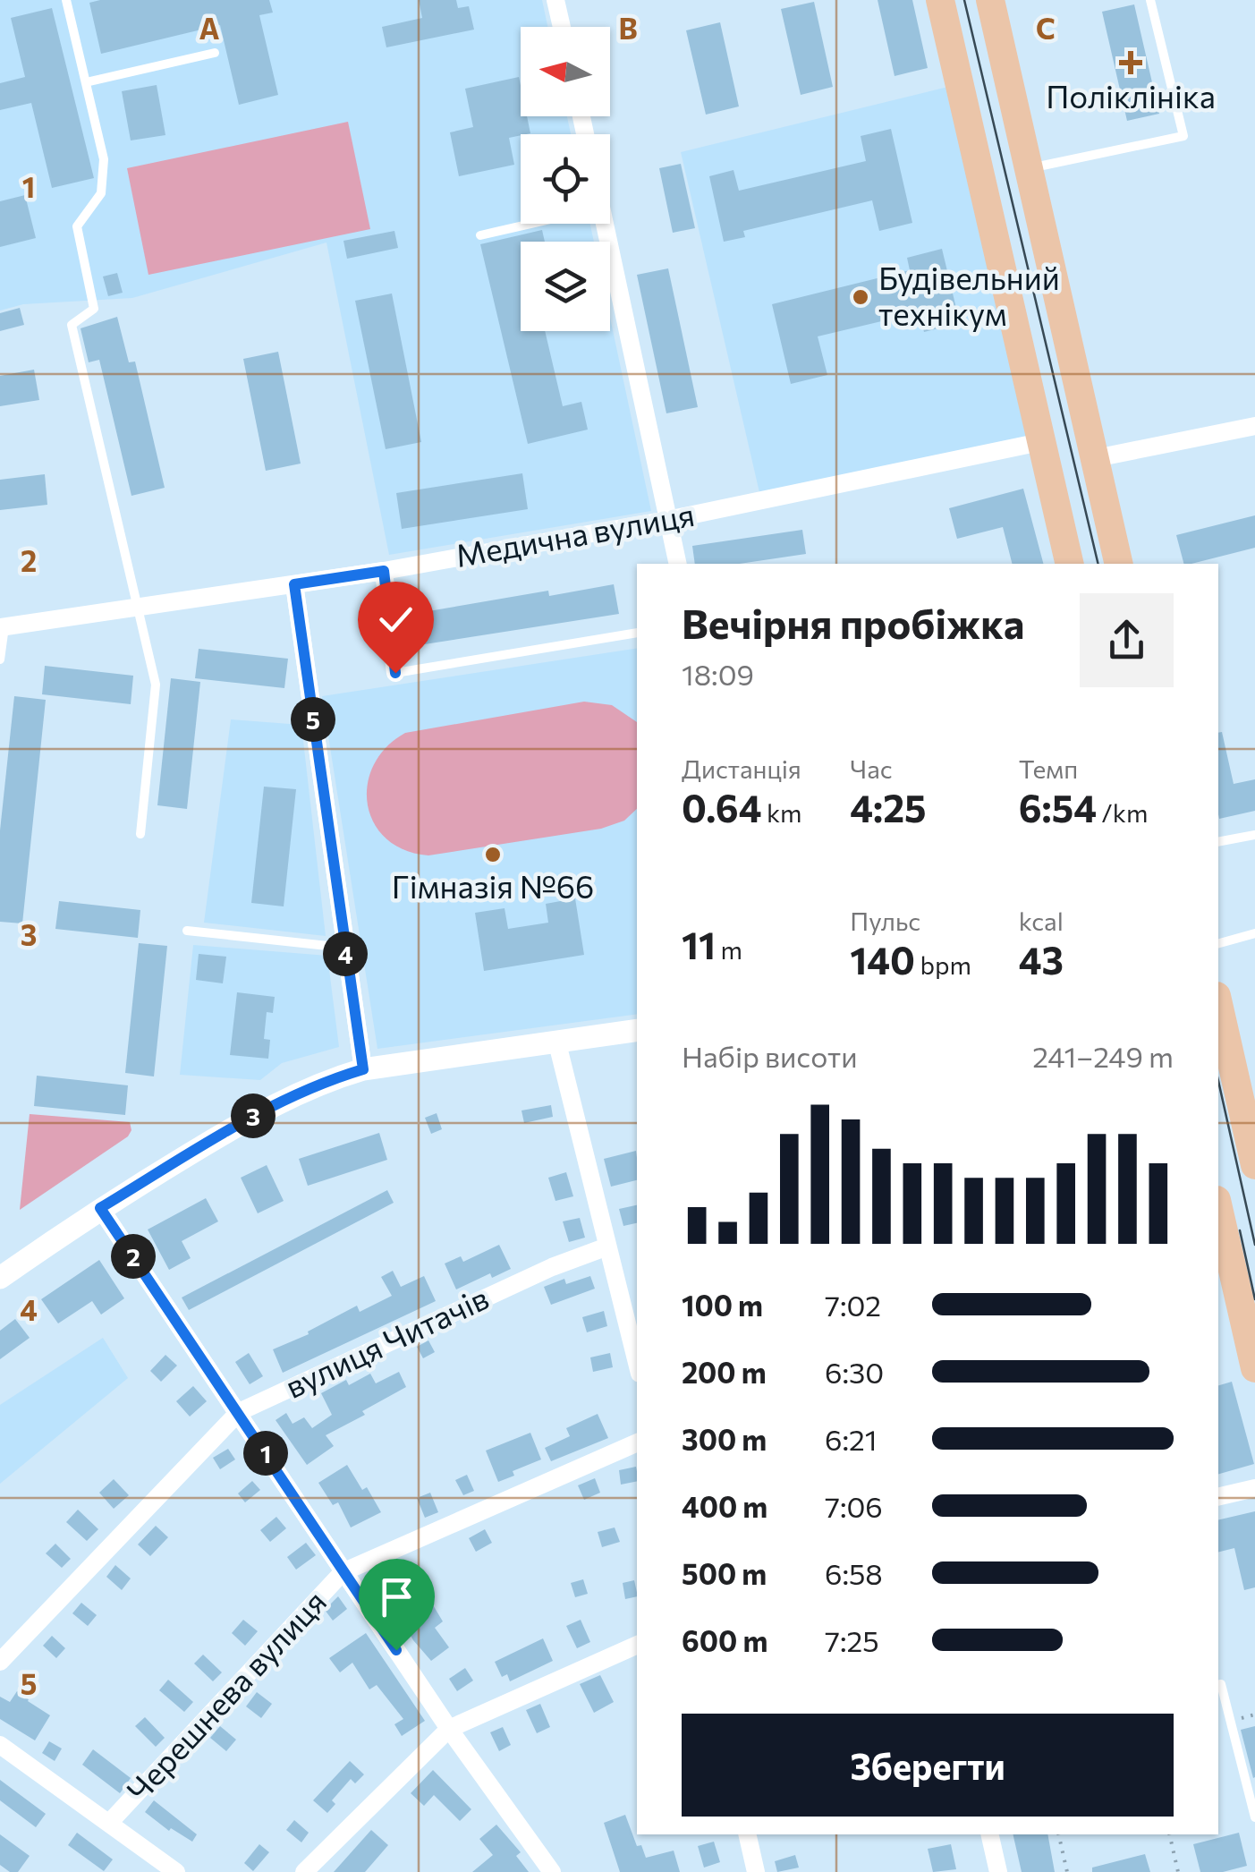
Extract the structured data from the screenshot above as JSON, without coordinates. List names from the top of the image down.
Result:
{
  "streets": {
    "street": ["Медична вулиця", "вулиця Читачів", "Черешнева вулиця"]
  },
  "places": {
    "health": ["Поліклініка"],
    "other": ["Будівельний технікум", "Гімназія №66"]
  },
  "north": "left",
  "page": {
    "heading": ["Вечірня пробіжка", "18:09"],
    "pins": [
      "5",
      "4",
      "3",
      "2",
      "1"
    ],
    "stats": [
      ["Дистанція", "0.64 km"],
      ["Час", "4:25"],
      ["Темп", "6:54 /km"],
      ["11 m"],
      ["Пульс", "140 bpm"],
      ["kcal", "43"]
    ],
    "chart": ["Набір висоти", "241–249 m"],
    "list": [
      {
        "name": "100 m",
        "note": "7:02"
      },
      {
        "name": "200 m",
        "note": "6:30"
      },
      {
        "name": "300 m",
        "note": "6:21"
      },
      {
        "name": "400 m",
        "note": "7:06"
      },
      {
        "name": "500 m",
        "note": "6:58"
      },
      {
        "name": "600 m",
        "note": "7:25"
      }
    ],
    "buttons": "Зберегти"
  },
  "grid": {
    "columns": ["A", "B", "C"],
    "rows": [
      "1",
      "2",
      "3",
      "4",
      "5"
    ]
  }
}
